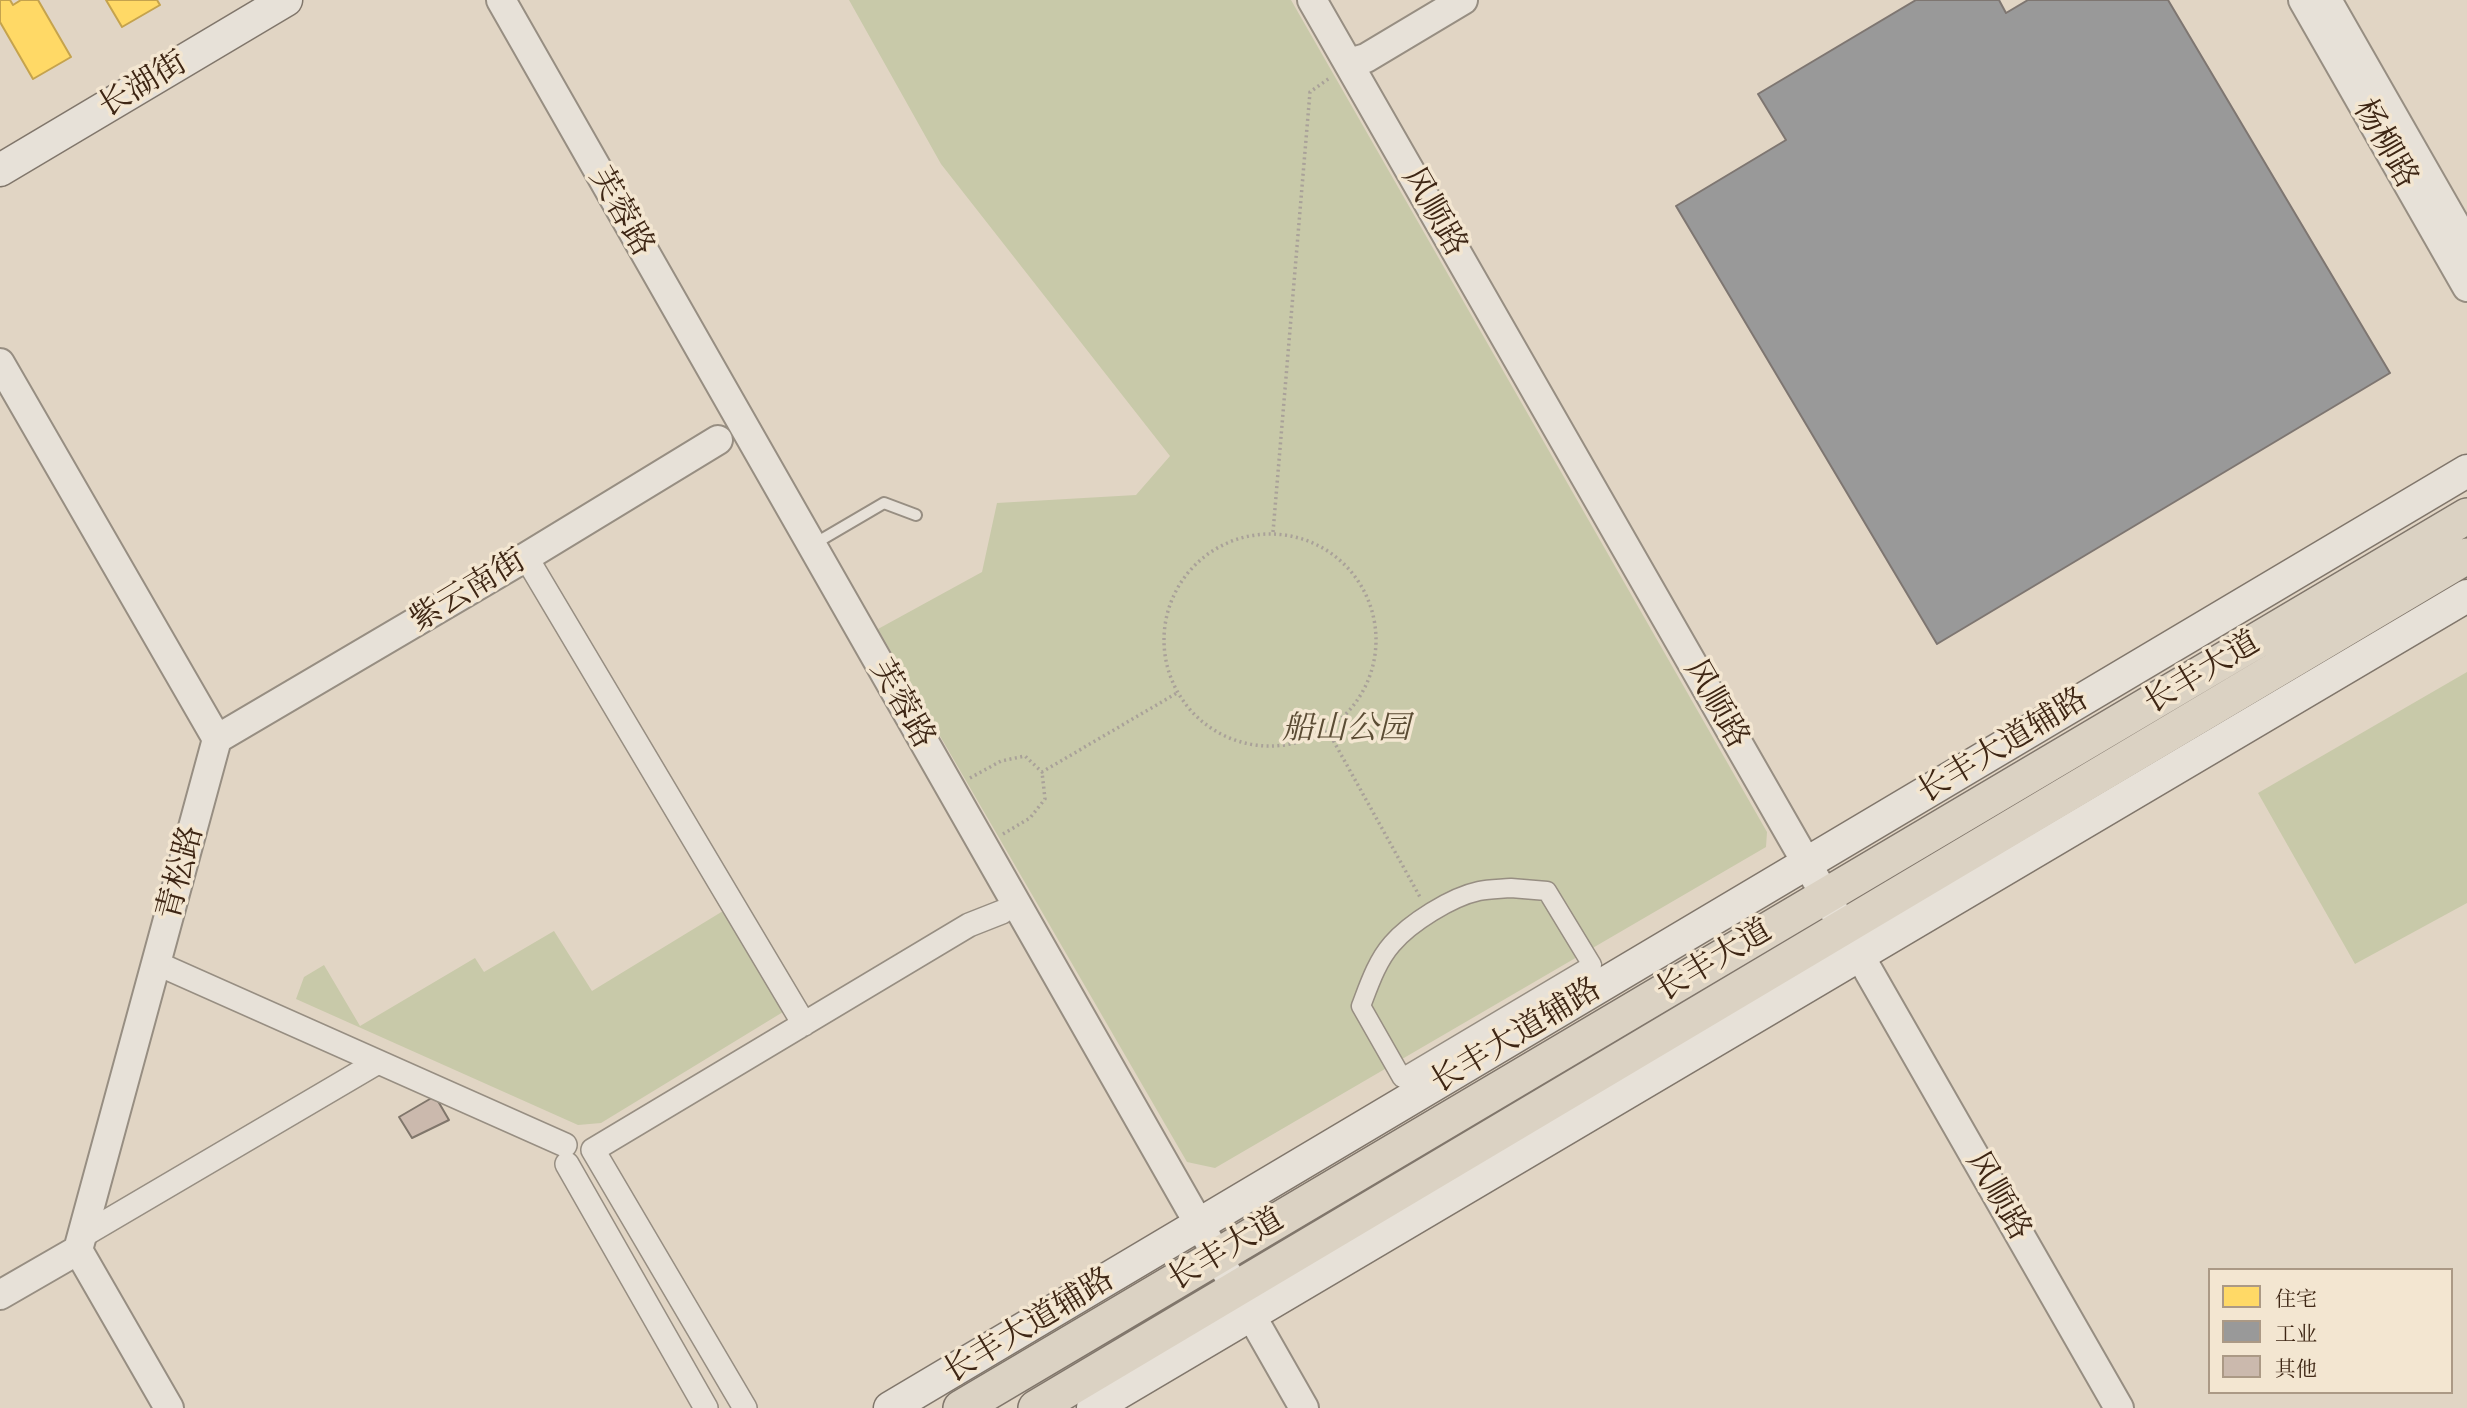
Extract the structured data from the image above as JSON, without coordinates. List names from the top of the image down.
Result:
{
  "streets": {
    "main road": ["长湖街", "长丰大道", "长丰大道辅路"],
    "street": [
      "杨柳路",
      "芙蓉路",
      "风顺路",
      "紫云南街",
      "青松路"
    ]
  },
  "crossings": [
    ["芙蓉路", "长丰大道"],
    ["芙蓉路", "长丰大道辅路"],
    ["风顺路", "长丰大道"],
    ["风顺路", "长丰大道辅路"],
    ["紫云南街", "青松路"]
  ],
  "parks": ["船山公园"],
  "legend": ["住宅", "工业", "其他"]
}
